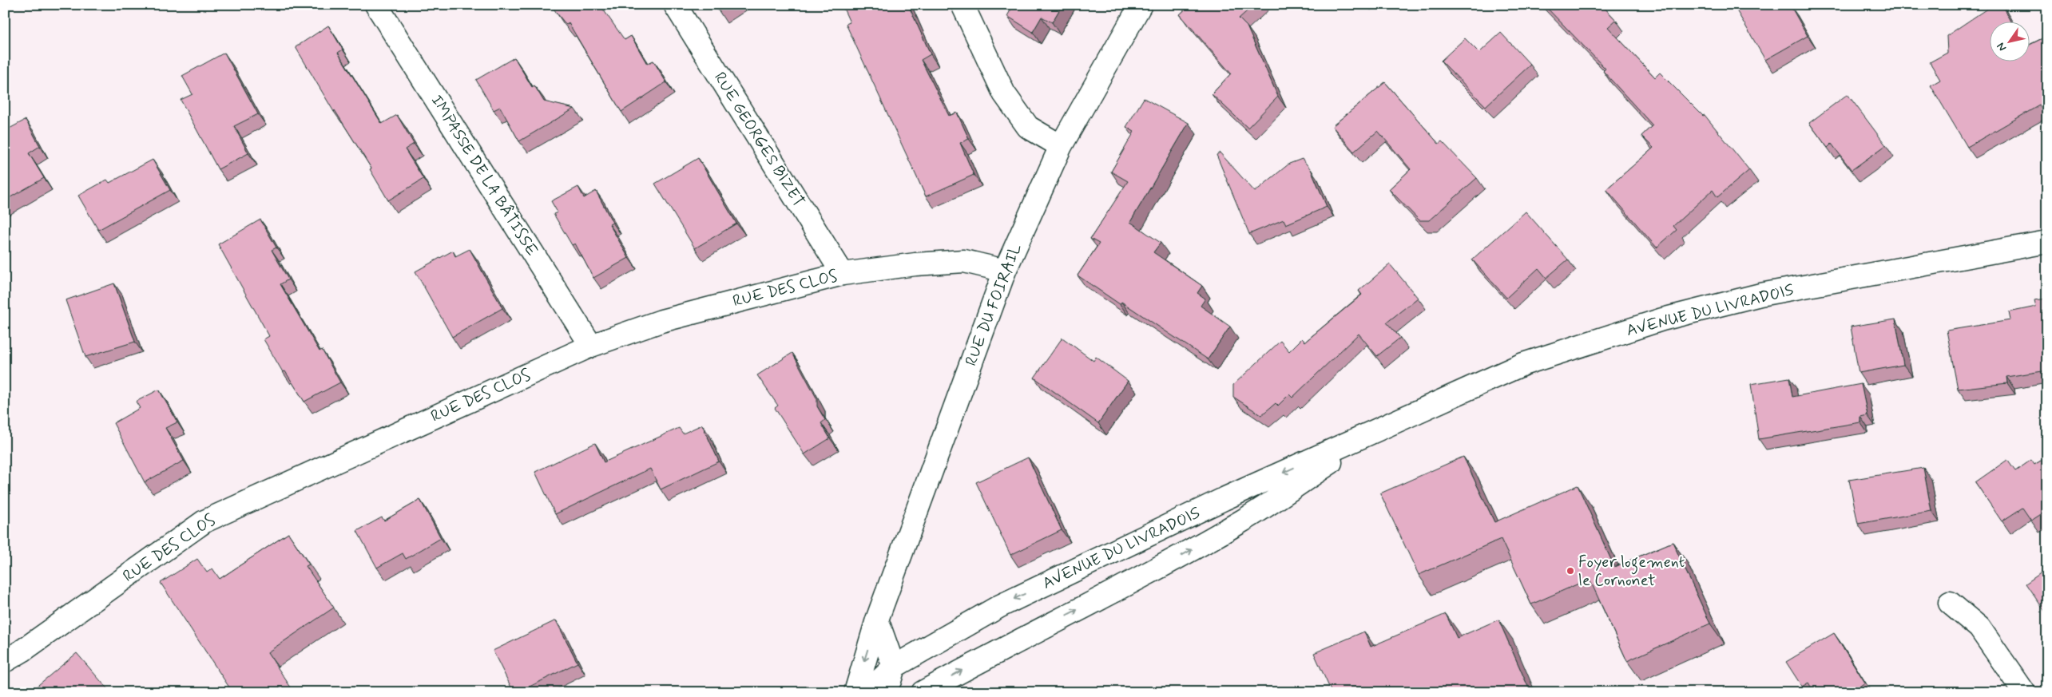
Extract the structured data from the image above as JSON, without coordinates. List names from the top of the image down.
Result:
{
  "streets": {
    "street": [
      "RUE GEORGES BIZET",
      "IMPASSE DE LA BÂTISSE",
      "RUE DES CLOS",
      "RUE DU FOIRAIL",
      "AVENUE DU LIVRADOIS"
    ]
  },
  "crossings": [
    ["RUE GEORGES BIZET", "RUE DES CLOS"],
    ["IMPASSE DE LA BÂTISSE", "RUE DES CLOS"],
    ["RUE DES CLOS", "RUE DU FOIRAIL"]
  ],
  "places": ["Foyer logement le Cornonet"],
  "north": "bottom left"
}
